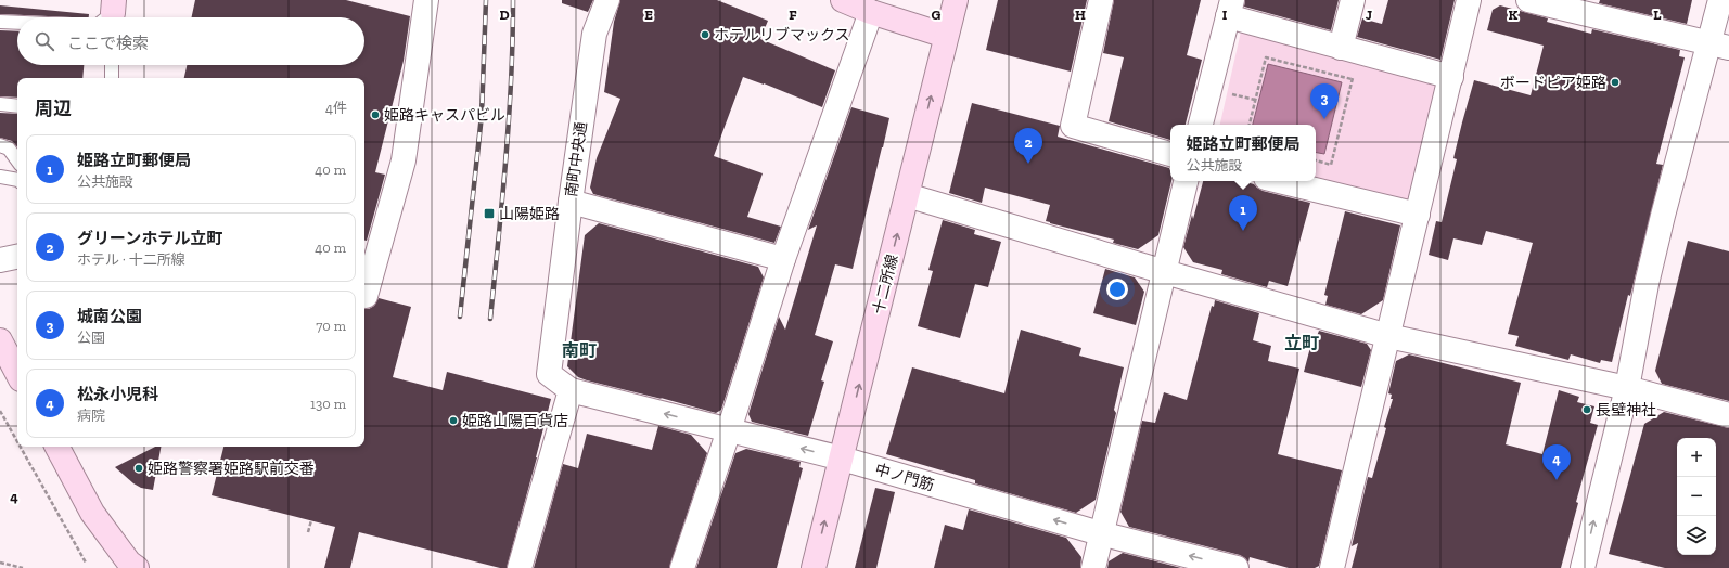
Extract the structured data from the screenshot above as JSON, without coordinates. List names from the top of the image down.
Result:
{
  "streets": {
    "street": ["南町中央通", "十二所線", "中ノ門筋"]
  },
  "crossings": [
    ["南町中央通", "中ノ門筋"],
    ["十二所線", "中ノ門筋"]
  ],
  "one_way": ["中ノ門筋"],
  "districts": ["立町", "南町"],
  "places": {
    "other": [
      "ホテルリブマックス",
      "ボードピア姫路",
      "姫路キャスパビル",
      "長壁神社",
      "姫路山陽百貨店",
      "姫路警察署姫路駅前交番"
    ],
    "transit": ["山陽姫路"]
  },
  "page": {
    "search": "ここで検索",
    "heading": ["周辺", "4件"],
    "pins": [
      "3",
      "2",
      "1",
      "4"
    ],
    "popup": ["姫路立町郵便局", "公共施設"],
    "list": [
      {
        "mark": "1",
        "name": "姫路立町郵便局",
        "note": "公共施設",
        "value": "40 m"
      },
      {
        "mark": "2",
        "name": "グリーンホテル立町",
        "note": "ホテル · 十二所線",
        "value": "40 m"
      },
      {
        "mark": "3",
        "name": "城南公園",
        "note": "公園",
        "value": "70 m"
      },
      {
        "mark": "4",
        "name": "松永小児科",
        "note": "病院",
        "value": "130 m"
      }
    ],
    "map_buttons": ["+", "−"]
  },
  "grid": {
    "columns": [
      "D",
      "E",
      "F",
      "G",
      "H",
      "I",
      "J",
      "K",
      "L"
    ],
    "rows": ["4"]
  }
}
